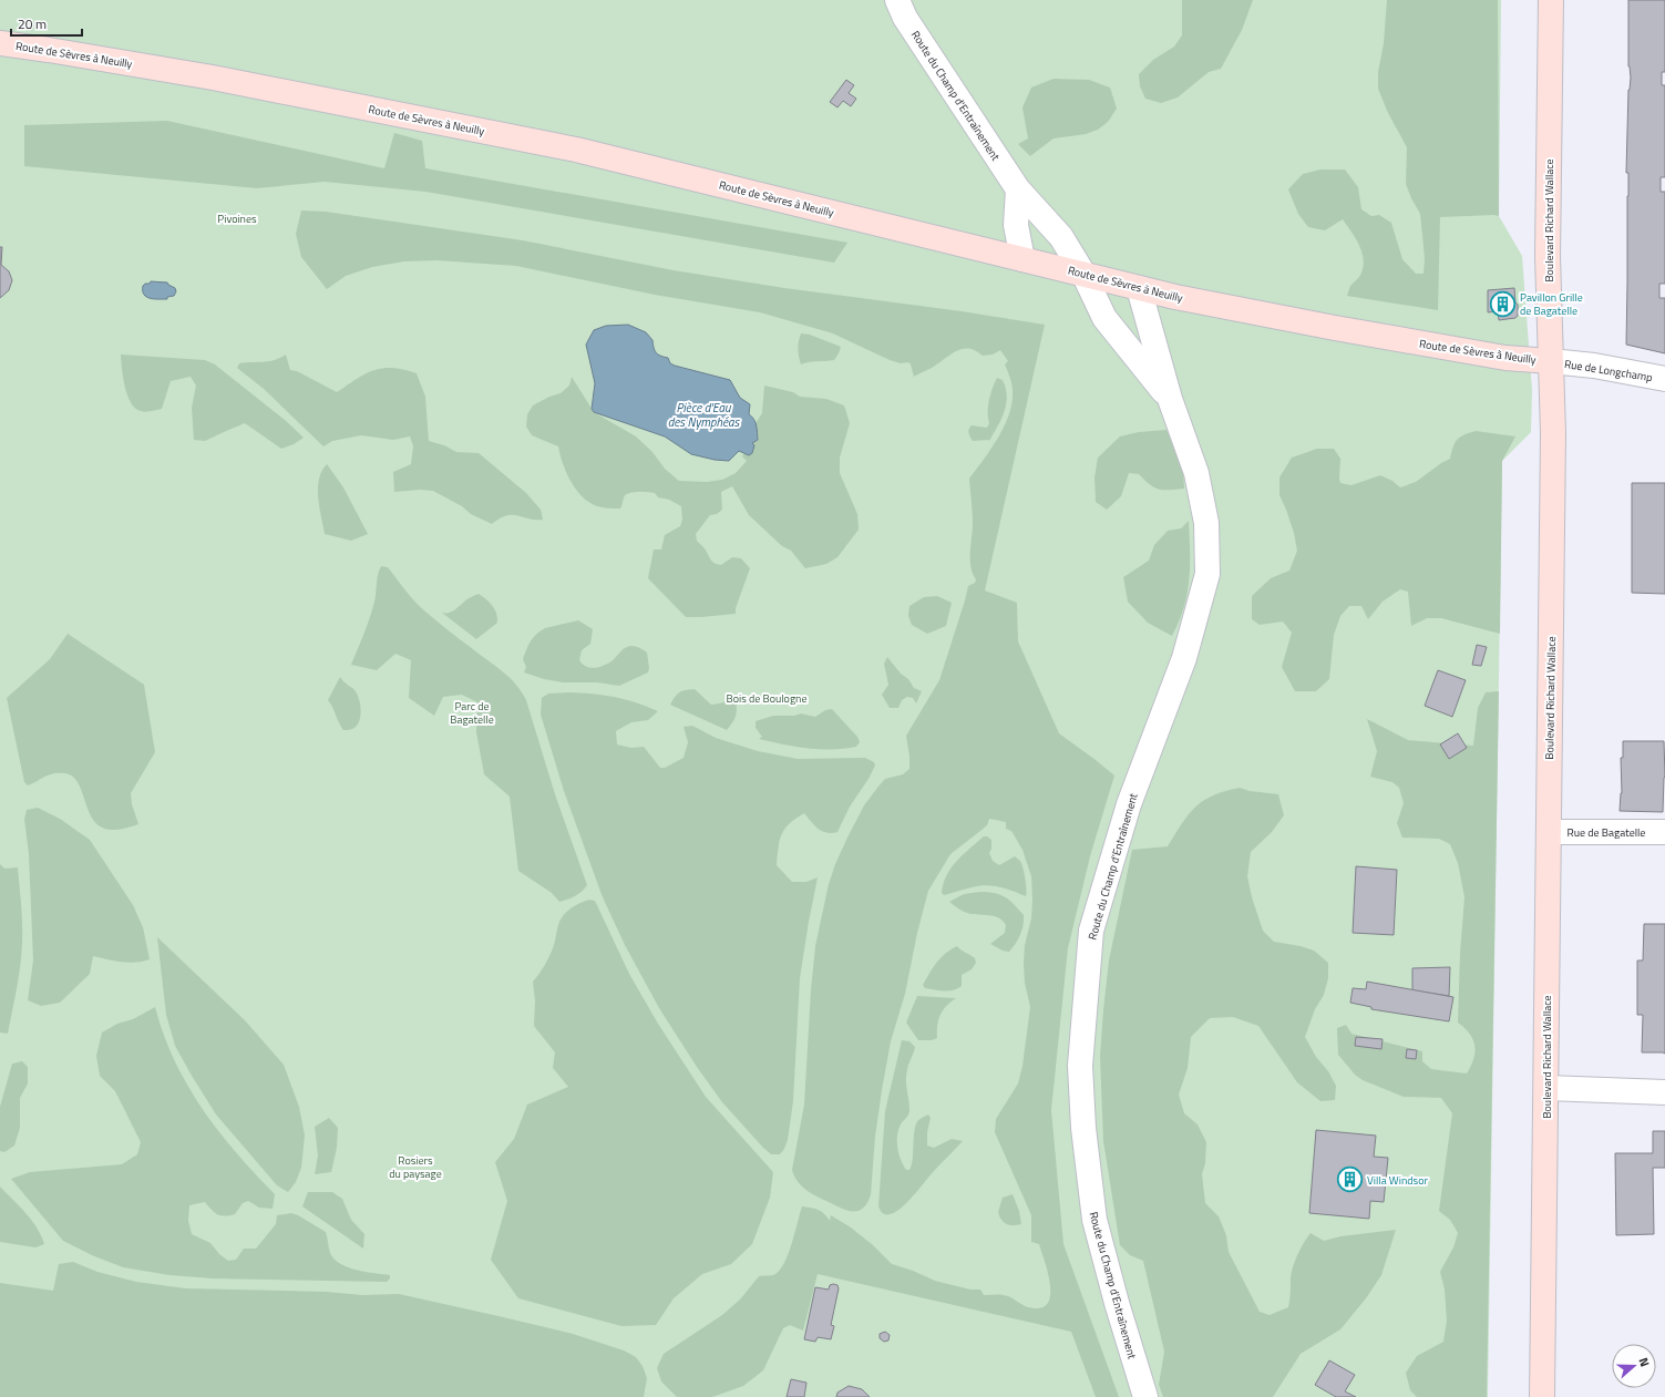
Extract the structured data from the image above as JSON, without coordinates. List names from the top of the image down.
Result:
{
  "streets": {
    "street": [
      "Route de Sèvres à Neuilly",
      "Route du Champ d'Entraînement",
      "Boulevard Richard Wallace",
      "Rue de Longchamp",
      "Rue de Bagatelle"
    ]
  },
  "crossings": [
    ["Route de Sèvres à Neuilly", "Route du Champ d'Entraînement"],
    ["Route de Sèvres à Neuilly", "Boulevard Richard Wallace"],
    ["Route de Sèvres à Neuilly", "Rue de Longchamp"],
    ["Boulevard Richard Wallace", "Rue de Longchamp"],
    ["Boulevard Richard Wallace", "Rue de Bagatelle"]
  ],
  "water": ["Pièce d'Eau des Nymphéas"],
  "parks": [
    "Pivoines",
    "Bois de Boulogne",
    "Parc de Bagatelle",
    "Rosiers du paysage"
  ],
  "places": {
    "building": ["Pavillon Grille de Bagatelle", "Villa Windsor"]
  },
  "scale_bar": "20 m",
  "north": "right"
}
